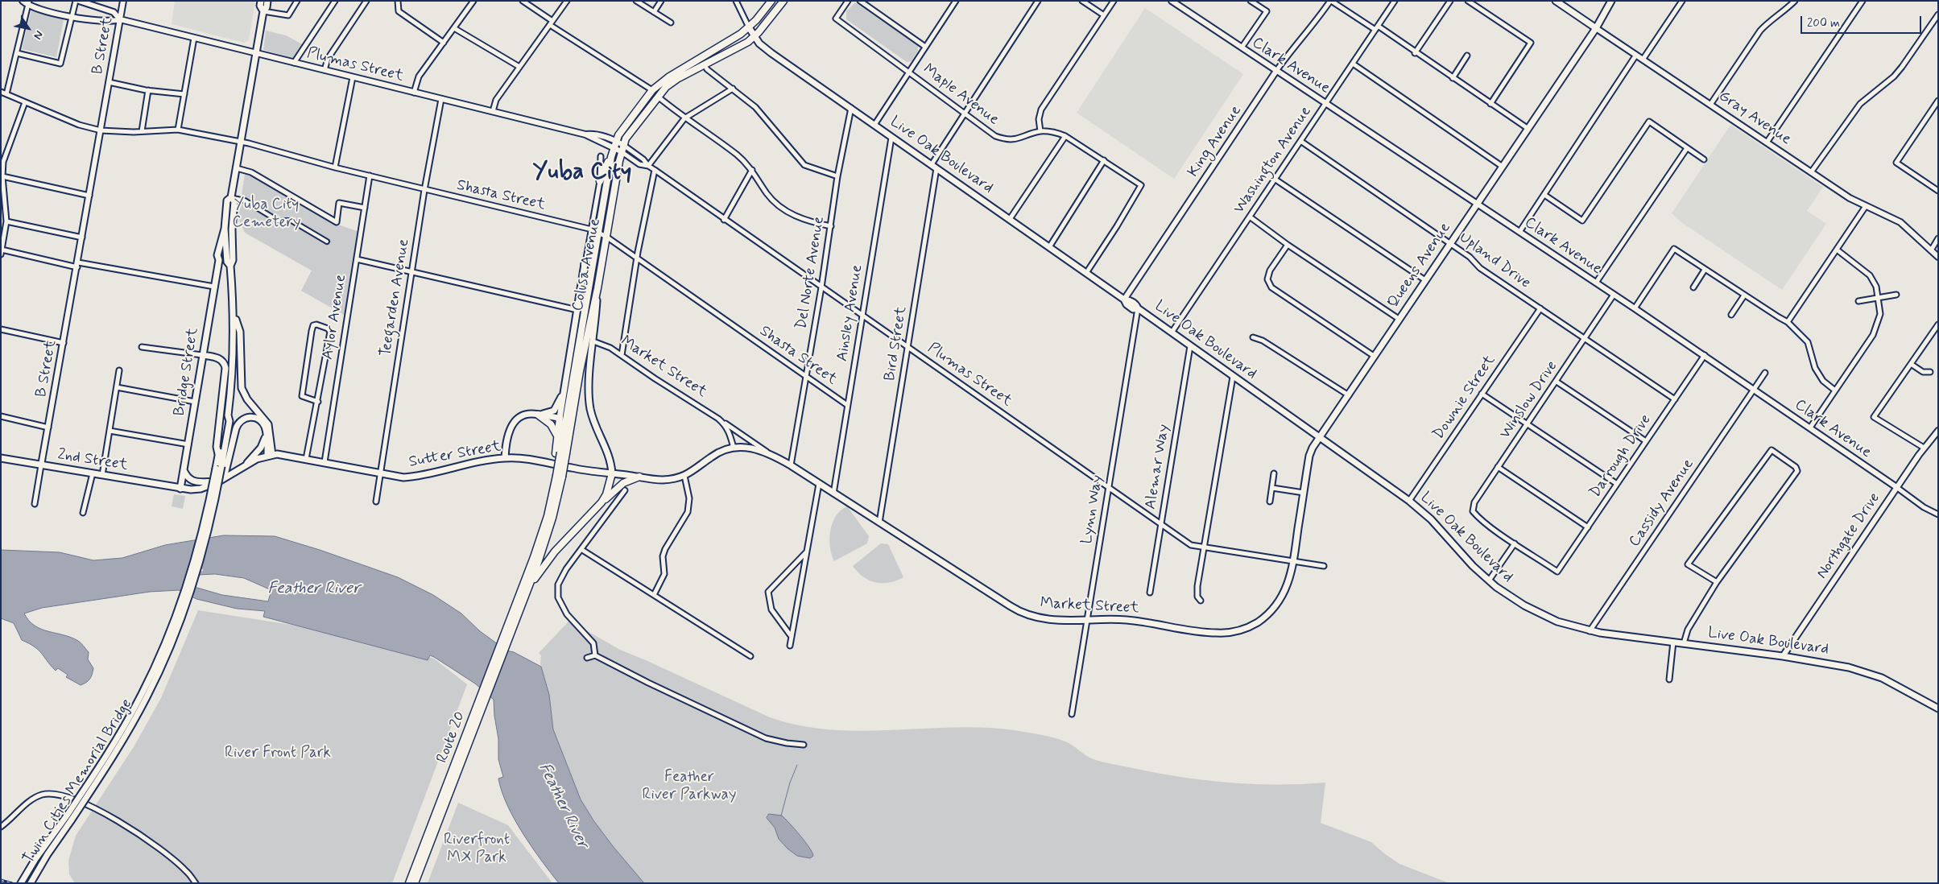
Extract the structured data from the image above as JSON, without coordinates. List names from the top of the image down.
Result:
{
  "streets": {
    "highway": ["Colusa Avenue", "Route 20"],
    "main road": [
      "Gray Avenue",
      "Live Oak Boulevard",
      "Queens Avenue",
      "Market Street",
      "Bridge Street",
      "Sutter Street",
      "2nd Street",
      "Twin Cities Memorial Bridge"
    ],
    "street": [
      "B Street",
      "Plumas Street",
      "Clark Avenue",
      "Maple Avenue",
      "King Avenue",
      "Washington Avenue",
      "Shasta Street",
      "Upland Drive",
      "Del Norte Avenue",
      "Teegarden Avenue",
      "Ainsley Avenue",
      "Aylor Avenue",
      "Bird Street",
      "Downie Street",
      "Winslow Drive",
      "Darrough Drive",
      "Alemar Way",
      "Cassidy Avenue",
      "Lynn Way",
      "Northgate Drive"
    ]
  },
  "crossings": [
    ["B Street", "Plumas Street"],
    ["B Street", "Shasta Street"],
    ["B Street", "2nd Street"],
    ["Plumas Street", "Colusa Avenue"],
    ["Plumas Street", "Queens Avenue"],
    ["Plumas Street", "Del Norte Avenue"],
    ["Plumas Street", "Teegarden Avenue"],
    ["Plumas Street", "Ainsley Avenue"],
    ["Plumas Street", "Bird Street"],
    ["Plumas Street", "Market Street"],
    ["Plumas Street", "Alemar Way"],
    ["Plumas Street", "Lynn Way"],
    ["Clark Avenue", "King Avenue"],
    ["Clark Avenue", "Washington Avenue"],
    ["Clark Avenue", "Queens Avenue"],
    ["Clark Avenue", "Winslow Drive"],
    ["Clark Avenue", "Darrough Drive"],
    ["Clark Avenue", "Cassidy Avenue"],
    ["Clark Avenue", "Northgate Drive"],
    ["Maple Avenue", "Live Oak Boulevard"],
    ["Maple Avenue", "Bird Street"],
    ["Gray Avenue", "Queens Avenue"],
    ["King Avenue", "Live Oak Boulevard"],
    ["Live Oak Boulevard", "Washington Avenue"],
    ["Live Oak Boulevard", "Colusa Avenue"],
    ["Live Oak Boulevard", "Queens Avenue"],
    ["Live Oak Boulevard", "Del Norte Avenue"],
    ["Live Oak Boulevard", "Ainsley Avenue"],
    ["Live Oak Boulevard", "Bird Street"],
    ["Live Oak Boulevard", "Downie Street"],
    ["Live Oak Boulevard", "Alemar Way"],
    ["Live Oak Boulevard", "Cassidy Avenue"],
    ["Live Oak Boulevard", "Lynn Way"],
    ["Live Oak Boulevard", "Northgate Drive"],
    ["Washington Avenue", "Upland Drive"],
    ["Shasta Street", "Colusa Avenue"],
    ["Shasta Street", "Del Norte Avenue"],
    ["Shasta Street", "Teegarden Avenue"],
    ["Shasta Street", "Ainsley Avenue"],
    ["Shasta Street", "Aylor Avenue"],
    ["Upland Drive", "Queens Avenue"],
    ["Upland Drive", "Downie Street"],
    ["Upland Drive", "Winslow Drive"],
    ["Upland Drive", "Darrough Drive"],
    ["Colusa Avenue", "Route 20"],
    ["Queens Avenue", "Market Street"],
    ["Del Norte Avenue", "Market Street"],
    ["Teegarden Avenue", "Sutter Street"],
    ["Ainsley Avenue", "Market Street"],
    ["Aylor Avenue", "Sutter Street"],
    ["Bird Street", "Market Street"],
    ["Market Street", "Sutter Street"],
    ["Market Street", "Lynn Way"],
    ["Bridge Street", "2nd Street"],
    ["Winslow Drive", "Darrough Drive"]
  ],
  "districts": ["Yuba City"],
  "water": ["Feather River"],
  "parks": [
    "Yuba City Cemetery",
    "River Front Park",
    "Feather River Parkway",
    "Riverfront MX Park"
  ],
  "scale_bar": "200 m",
  "north": "bottom right"
}
